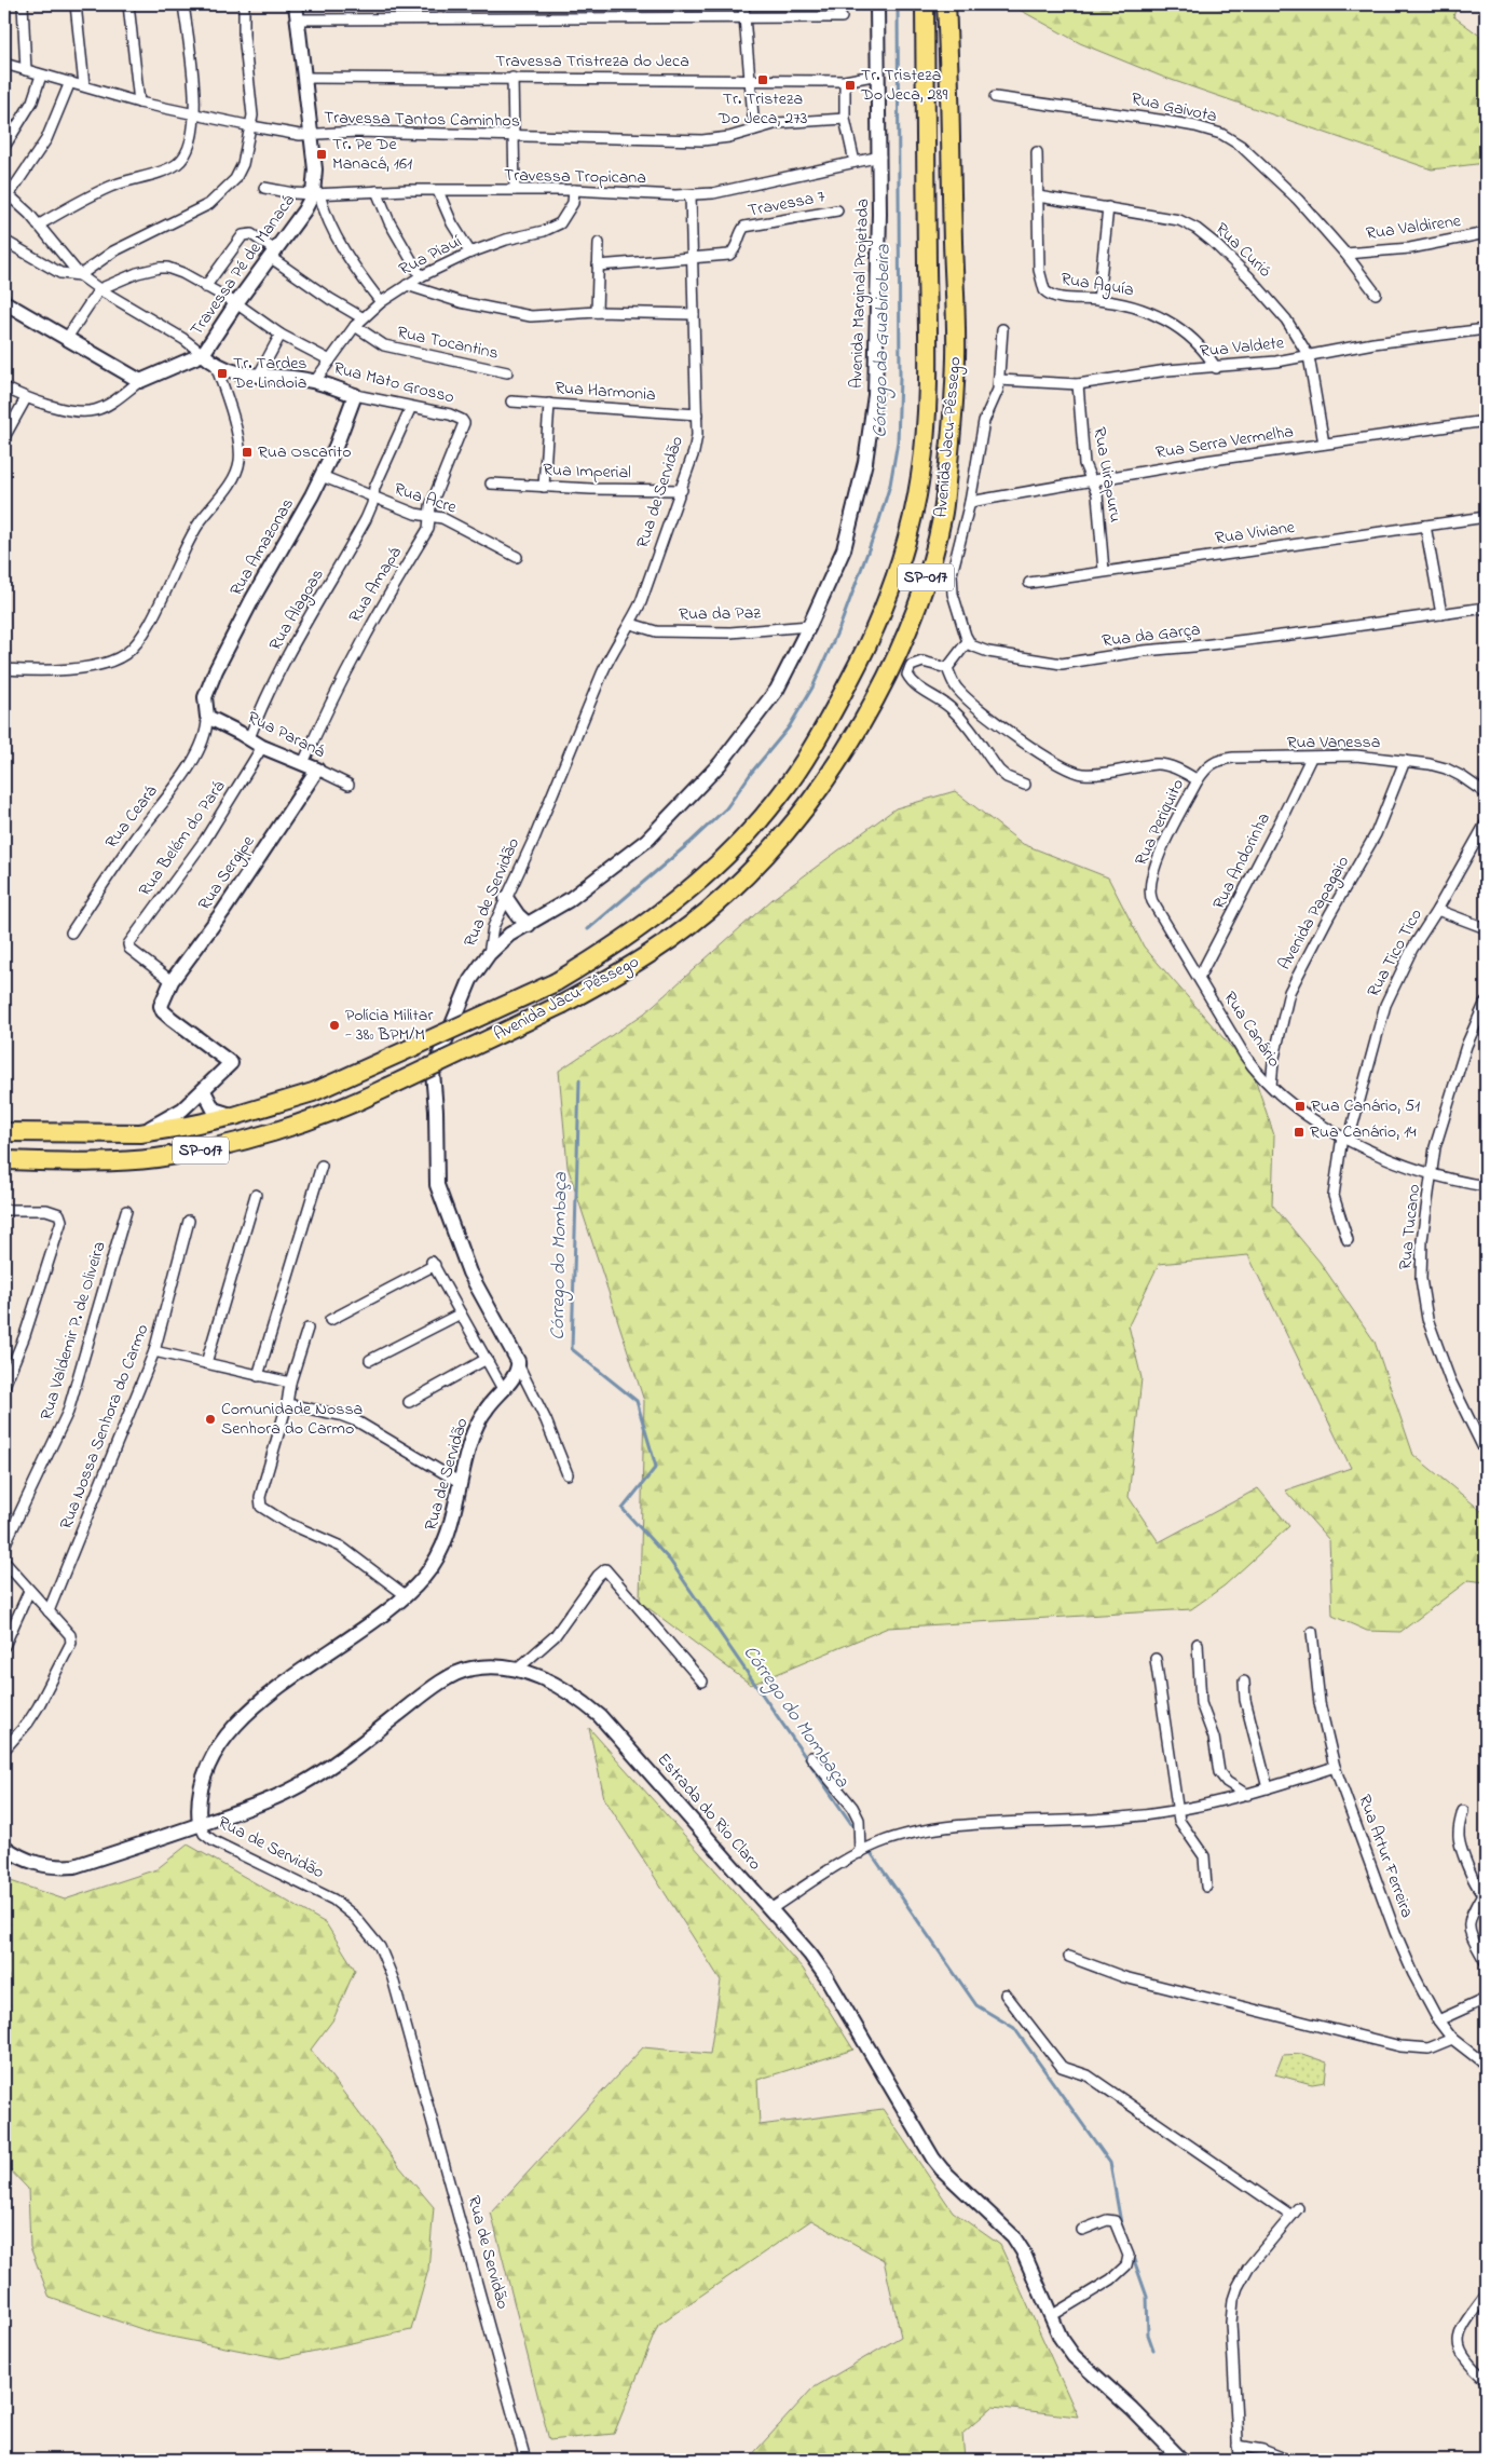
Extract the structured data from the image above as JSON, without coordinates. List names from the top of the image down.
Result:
{
  "streets": {
    "highway": ["Avenida Jacu-Pêssego", "SP-017"],
    "main road": [
      "Travessa Pé de Manacá",
      "Avenida Marginal Projetada",
      "Rua Mato Grosso",
      "Rua de Servidão",
      "Rua Amazonas",
      "Rua Paraná",
      "Rua Sergipe",
      "Estrada do Rio Claro"
    ],
    "street": [
      "Travessa Tristreza do Jeca",
      "Rua Gaivota",
      "Travessa Tantos Caminhos",
      "Travessa Tropicana",
      "Travessa 7",
      "Rua Valdirene",
      "Rua Curió",
      "Rua Piauí",
      "Rua Aguía",
      "Rua Tocantins",
      "Rua Valdete",
      "Rua Harmonia",
      "Rua Serra Vermelha",
      "Rua Imperial",
      "Rua Uirapuru",
      "Rua Acre",
      "Rua Viviane",
      "Rua Amapá",
      "Rua Alagoas",
      "Rua da Paz",
      "Rua da Garça",
      "Rua Vanessa",
      "Rua Ceará",
      "Rua Periquito",
      "Rua Belém do Pará",
      "Rua Andorinha",
      "Avenida Papagaio",
      "Rua Tico Tico",
      "Rua Canário",
      "Rua Tucano",
      "Rua Valdemir P. de Oliveira",
      "Rua Nossa Senhora do Carmo",
      "Rua Artur Ferreira"
    ]
  },
  "crossings": [
    ["Travessa Tristreza do Jeca", "Travessa Pé de Manacá"],
    ["Travessa Tristreza do Jeca", "Avenida Marginal Projetada"],
    ["Rua Gaivota", "Rua Valdirene"],
    ["Travessa Tantos Caminhos", "Travessa Pé de Manacá"],
    ["Travessa Tropicana", "Rua Piauí"],
    ["Travessa Tropicana", "Travessa Pé de Manacá"],
    ["Travessa Tropicana", "Avenida Marginal Projetada"],
    ["Travessa Tropicana", "Rua de Servidão"],
    ["Travessa 7", "Rua de Servidão"],
    ["Rua Curió", "Rua Aguía"],
    ["Rua Curió", "Rua Valdete"],
    ["Rua Curió", "Rua Serra Vermelha"],
    ["Rua Piauí", "Rua Tocantins"],
    ["Rua Piauí", "Rua Mato Grosso"],
    ["Rua Aguía", "Rua Valdete"],
    ["Avenida Marginal Projetada", "Rua de Servidão"],
    ["Avenida Marginal Projetada", "Rua da Paz"],
    ["Rua Valdete", "Rua Uirapuru"],
    ["Rua Mato Grosso", "Rua Amazonas"],
    ["Rua Mato Grosso", "Rua Amapá"],
    ["Rua Mato Grosso", "Rua Alagoas"],
    ["Rua Harmonia", "Rua de Servidão"],
    ["Rua Serra Vermelha", "Rua Uirapuru"],
    ["Rua Imperial", "Rua de Servidão"],
    ["Rua Uirapuru", "Rua Viviane"],
    ["Rua de Servidão", "Rua da Paz"],
    ["Rua de Servidão", "Estrada do Rio Claro"],
    ["Rua Acre", "Rua Amazonas"],
    ["Rua Acre", "Rua Amapá"],
    ["Rua Acre", "Rua Alagoas"],
    ["Rua Amazonas", "Rua Paraná"],
    ["Rua Amazonas", "Rua Ceará"],
    ["Rua Amapá", "Rua Paraná"],
    ["Rua Alagoas", "Rua Paraná"],
    ["Rua Paraná", "Rua Ceará"],
    ["Rua Paraná", "Rua Belém do Pará"],
    ["Rua Paraná", "Rua Sergipe"],
    ["Rua Vanessa", "Rua Periquito"],
    ["Rua Vanessa", "Rua Andorinha"],
    ["Rua Vanessa", "Avenida Papagaio"],
    ["Rua Periquito", "Rua Canário"],
    ["Rua Belém do Pará", "Rua Sergipe"],
    ["Rua Andorinha", "Rua Canário"],
    ["Avenida Papagaio", "Rua Canário"],
    ["Rua Tico Tico", "Rua Canário"],
    ["Rua Canário", "Rua Tucano"]
  ],
  "water": ["Córrego da Guabirobeira", "Córrego do Mombaça"],
  "places": {
    "transit": [
      "Tr. Tristeza Do Jeca, 273",
      "Tr. Tristeza Do Jeca, 289",
      "Tr. Pe De Manacá, 161",
      "Tr. Tardes De Lindoia",
      "Rua Oscarito",
      "Rua Canário, 51",
      "Rua Canário, 14"
    ],
    "other": ["Polícia Militar - 38º BPM/M", "Comunidade Nossa Senhora do Carmo"]
  }
}
